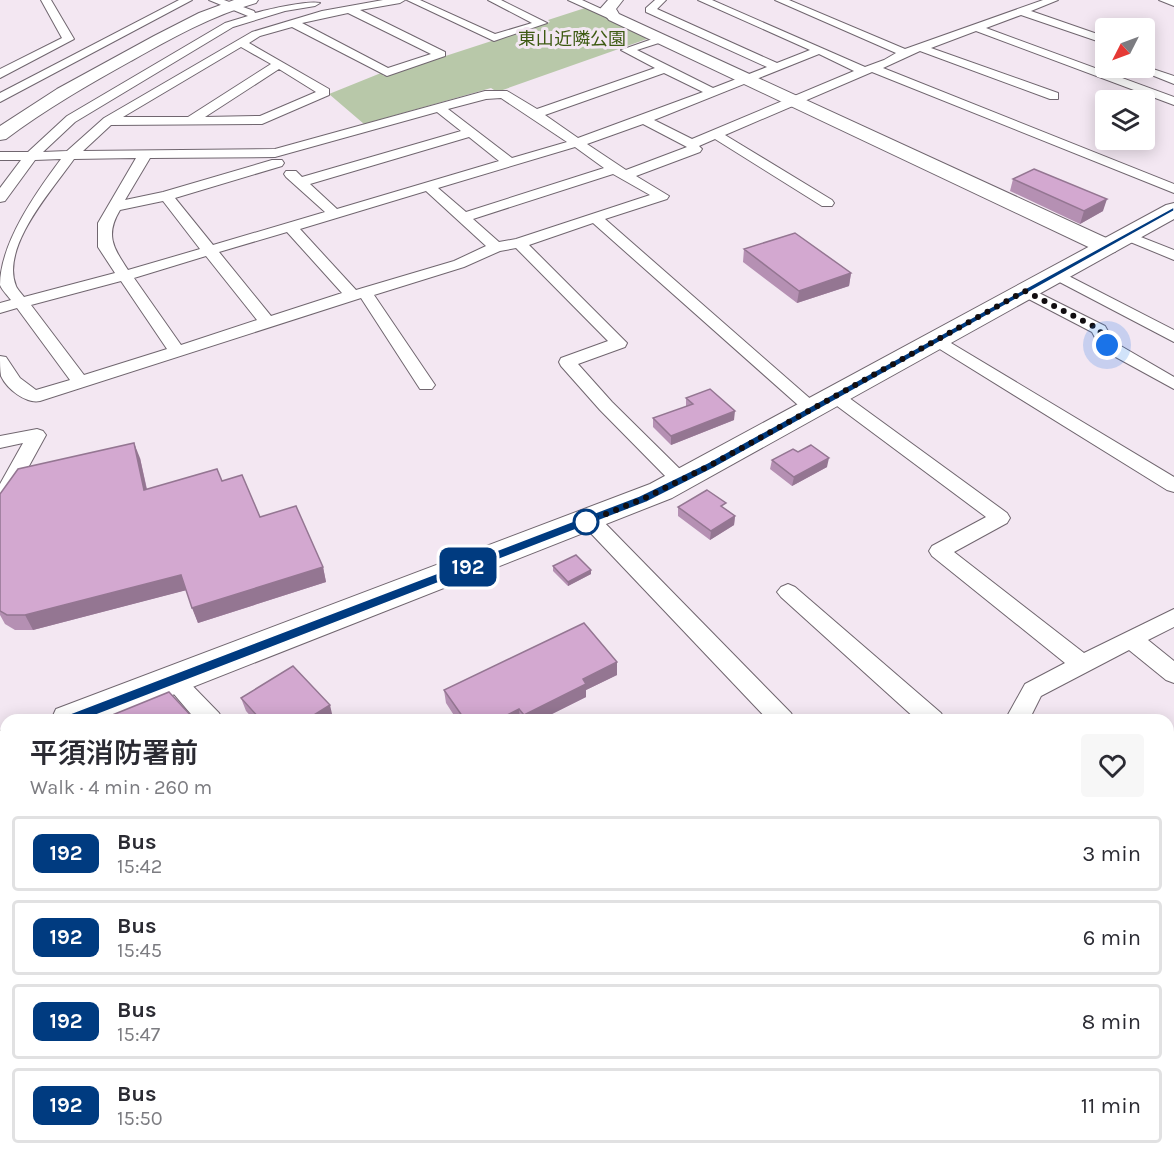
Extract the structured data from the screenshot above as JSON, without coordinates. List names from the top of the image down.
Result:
{
  "parks": ["東山近隣公園"],
  "lines": ["bus line 192"],
  "north": "bottom left",
  "page": {
    "on_map": "192",
    "heading": ["平須消防署前", "Walk · 4 min · 260 m"],
    "list": [
      {
        "mark": "192",
        "name": "Bus",
        "note": "15:42",
        "value": "3 min"
      },
      {
        "mark": "192",
        "name": "Bus",
        "note": "15:45",
        "value": "6 min"
      },
      {
        "mark": "192",
        "name": "Bus",
        "note": "15:47",
        "value": "8 min"
      },
      {
        "mark": "192",
        "name": "Bus",
        "note": "15:50",
        "value": "11 min"
      }
    ]
  }
}
